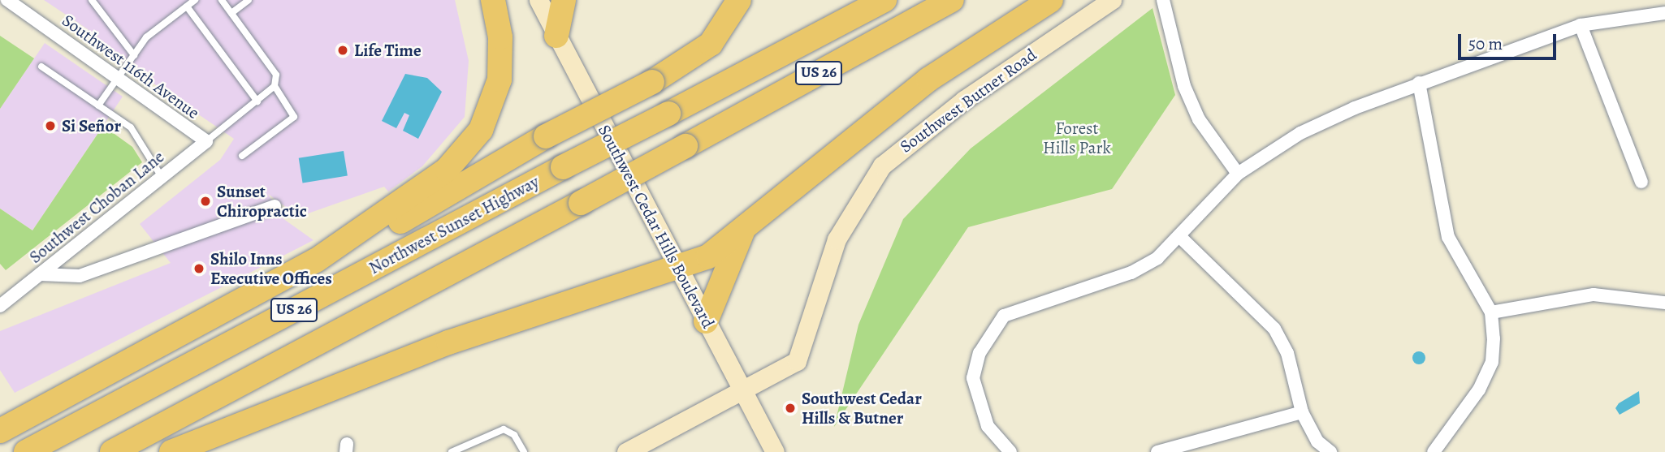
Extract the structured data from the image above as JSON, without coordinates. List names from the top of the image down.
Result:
{
  "streets": {
    "highway": ["US 26", "Northwest Sunset Highway"],
    "street": [
      "Southwest 116th Avenue",
      "Southwest Butner Road",
      "Southwest Choban Lane",
      "Southwest Cedar Hills Boulevard"
    ]
  },
  "crossings": [
    ["Southwest 116th Avenue", "Southwest Choban Lane"],
    ["Southwest Butner Road", "Southwest Cedar Hills Boulevard"]
  ],
  "parks": ["Forest Hills Park"],
  "places": [
    "Life Time",
    "Si Señor",
    "Sunset Chiropractic",
    "Shilo Inns Executive Offices",
    "Southwest Cedar Hills & Butner"
  ],
  "scale_bar": "50 m"
}
